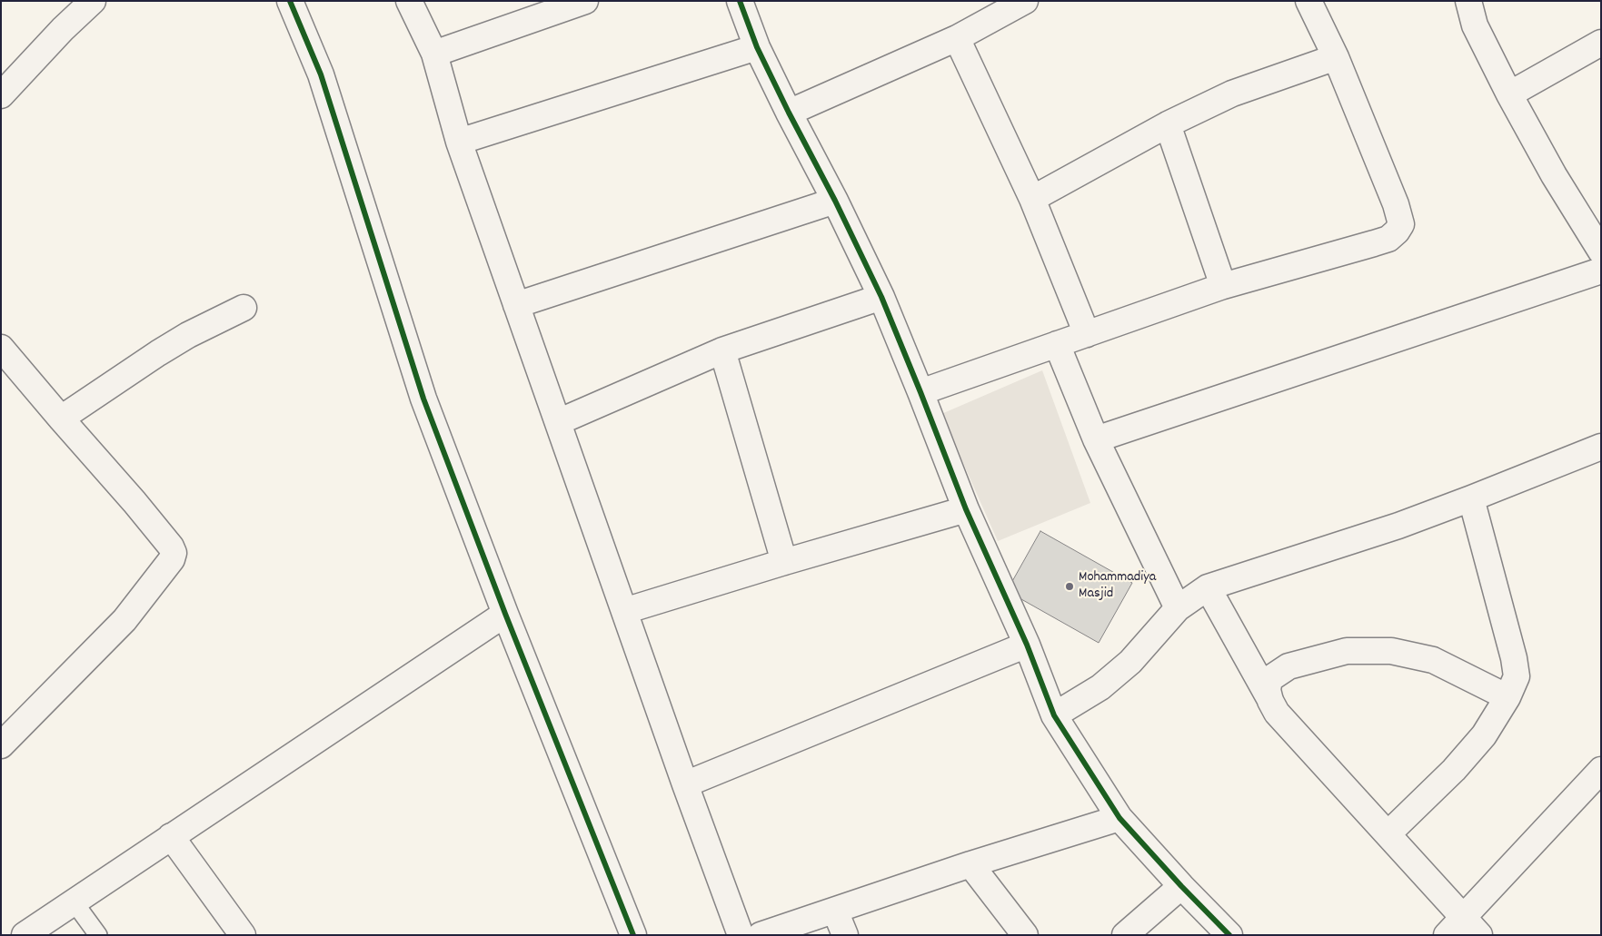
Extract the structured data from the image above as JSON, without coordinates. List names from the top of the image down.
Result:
{
  "places": ["Mohammadiya Masjid"]
}
